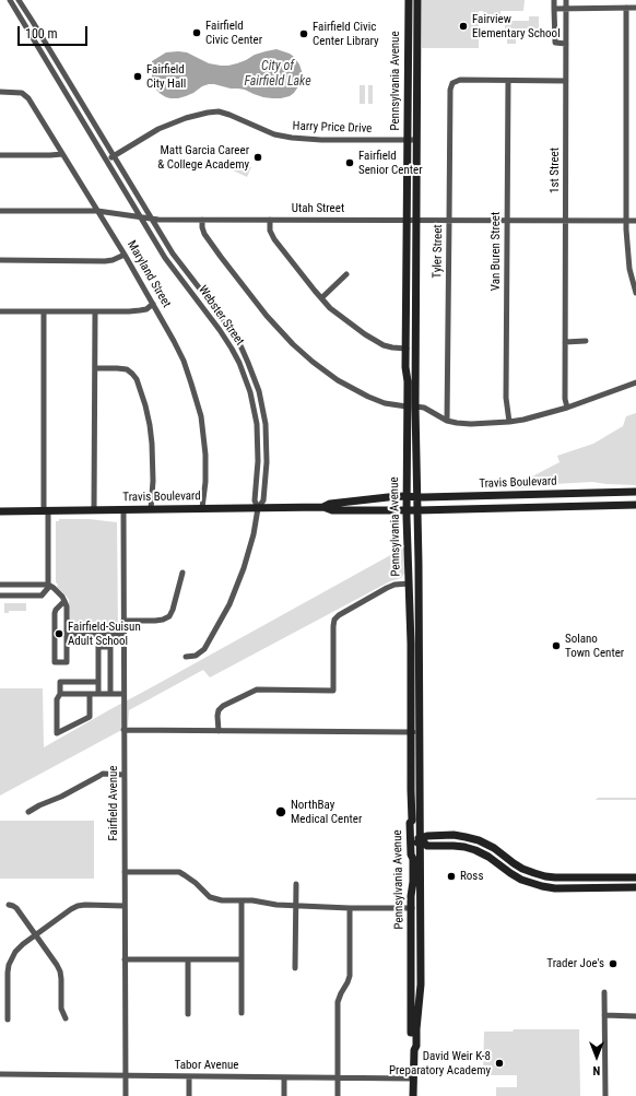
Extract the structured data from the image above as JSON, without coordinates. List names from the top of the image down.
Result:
{
  "streets": {
    "main road": ["Pennsylvania Avenue", "Travis Boulevard"],
    "street": [
      "Harry Price Drive",
      "1st Street",
      "Utah Street",
      "Tyler Street",
      "Van Buren Street",
      "Maryland Street",
      "Webster Street",
      "Fairfield Avenue",
      "Tabor Avenue"
    ]
  },
  "crossings": [
    ["Pennsylvania Avenue", "Harry Price Drive"],
    ["Pennsylvania Avenue", "Utah Street"],
    ["Pennsylvania Avenue", "Travis Boulevard"],
    ["Pennsylvania Avenue", "Tabor Avenue"],
    ["Harry Price Drive", "Webster Street"],
    ["1st Street", "Utah Street"],
    ["Utah Street", "Tyler Street"],
    ["Utah Street", "Van Buren Street"],
    ["Utah Street", "Maryland Street"],
    ["Utah Street", "Webster Street"],
    ["Tyler Street", "Van Buren Street"],
    ["Maryland Street", "Travis Boulevard"],
    ["Webster Street", "Travis Boulevard"],
    ["Travis Boulevard", "Fairfield Avenue"],
    ["Fairfield Avenue", "Tabor Avenue"]
  ],
  "water": ["City of Fairfield Lake"],
  "places": [
    "Fairview Elementary School",
    "Fairfield Civic Center",
    "Fairfield Civic Center Library",
    "Fairfield City Hall",
    "Matt Garcia Career & College Academy",
    "Fairfield Senior Center",
    "Fairfield-Suisun Adult School",
    "Solano Town Center",
    "NorthBay Medical Center",
    "Ross",
    "Trader Joe's",
    "David Weir K-8 Preparatory Academy"
  ],
  "scale_bar": "100 m",
  "north": "bottom"
}
